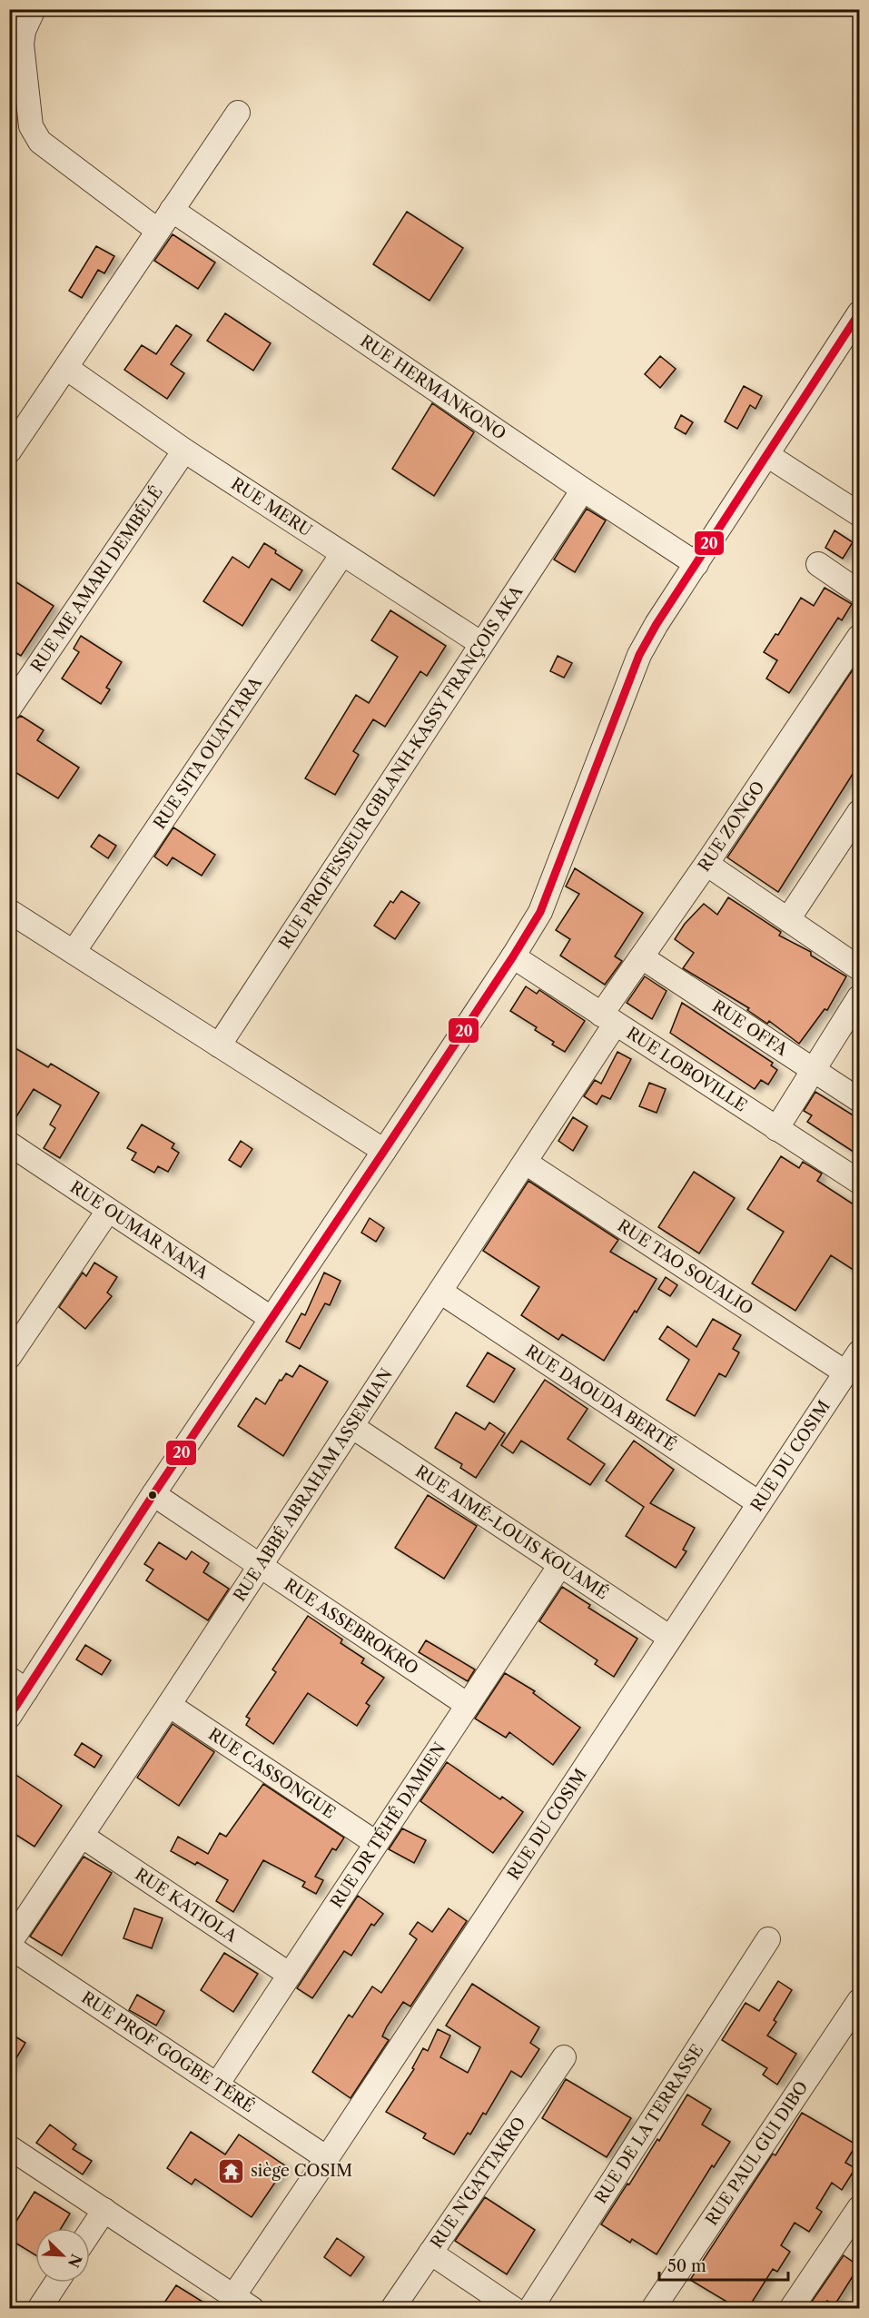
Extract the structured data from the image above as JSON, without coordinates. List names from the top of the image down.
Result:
{
  "streets": {
    "street": [
      "RUE HERMANKONO",
      "RUE MERU",
      "RUE ME AMARI DEMBÉLÉ",
      "RUE SITA OUATTARA",
      "RUE PROFESSEUR GBLANH-KASSY FRANÇOIS AKA",
      "RUE ZONGO",
      "RUE OFFA",
      "RUE LOBOVILLE",
      "RUE OUMAR NANA",
      "RUE TAO SOUALIO",
      "RUE DAOUDA BERTÉ",
      "RUE DU COSIM",
      "RUE ABBÉ ABRAHAM ASSEMIAN",
      "RUE AIMÉ-LOUIS KOUAMÉ",
      "RUE ASSEBROKRO",
      "RUE CASSONGUE",
      "RUE DR TÉHÉ DAMIEN",
      "RUE KATIOLA",
      "RUE PROF GOGBE TÉRÉ",
      "RUE DE LA TERRASSE",
      "RUE PAUL GUI DIBO",
      "RUE N'GATTAKRO"
    ]
  },
  "crossings": [
    ["RUE HERMANKONO", "RUE PROFESSEUR GBLANH-KASSY FRANÇOIS AKA"],
    ["RUE MERU", "RUE ME AMARI DEMBÉLÉ"],
    ["RUE MERU", "RUE SITA OUATTARA"],
    ["RUE MERU", "RUE PROFESSEUR GBLANH-KASSY FRANÇOIS AKA"],
    ["RUE ZONGO", "RUE OFFA"],
    ["RUE ZONGO", "RUE LOBOVILLE"],
    ["RUE ZONGO", "RUE ABBÉ ABRAHAM ASSEMIAN"],
    ["RUE LOBOVILLE", "RUE ABBÉ ABRAHAM ASSEMIAN"],
    ["RUE TAO SOUALIO", "RUE DU COSIM"],
    ["RUE TAO SOUALIO", "RUE ABBÉ ABRAHAM ASSEMIAN"],
    ["RUE DAOUDA BERTÉ", "RUE DU COSIM"],
    ["RUE DAOUDA BERTÉ", "RUE ABBÉ ABRAHAM ASSEMIAN"],
    ["RUE DU COSIM", "RUE AIMÉ-LOUIS KOUAMÉ"],
    ["RUE DU COSIM", "RUE PROF GOGBE TÉRÉ"],
    ["RUE ABBÉ ABRAHAM ASSEMIAN", "RUE AIMÉ-LOUIS KOUAMÉ"],
    ["RUE ABBÉ ABRAHAM ASSEMIAN", "RUE ASSEBROKRO"],
    ["RUE ABBÉ ABRAHAM ASSEMIAN", "RUE CASSONGUE"],
    ["RUE ABBÉ ABRAHAM ASSEMIAN", "RUE KATIOLA"],
    ["RUE ABBÉ ABRAHAM ASSEMIAN", "RUE PROF GOGBE TÉRÉ"],
    ["RUE AIMÉ-LOUIS KOUAMÉ", "RUE DR TÉHÉ DAMIEN"],
    ["RUE ASSEBROKRO", "RUE DR TÉHÉ DAMIEN"],
    ["RUE CASSONGUE", "RUE DR TÉHÉ DAMIEN"],
    ["RUE DR TÉHÉ DAMIEN", "RUE KATIOLA"],
    ["RUE DR TÉHÉ DAMIEN", "RUE PROF GOGBE TÉRÉ"]
  ],
  "places": {
    "temple": ["siège COSIM"]
  },
  "lines": ["transit line 20"],
  "scale_bar": "50 m",
  "north": "bottom right"
}
